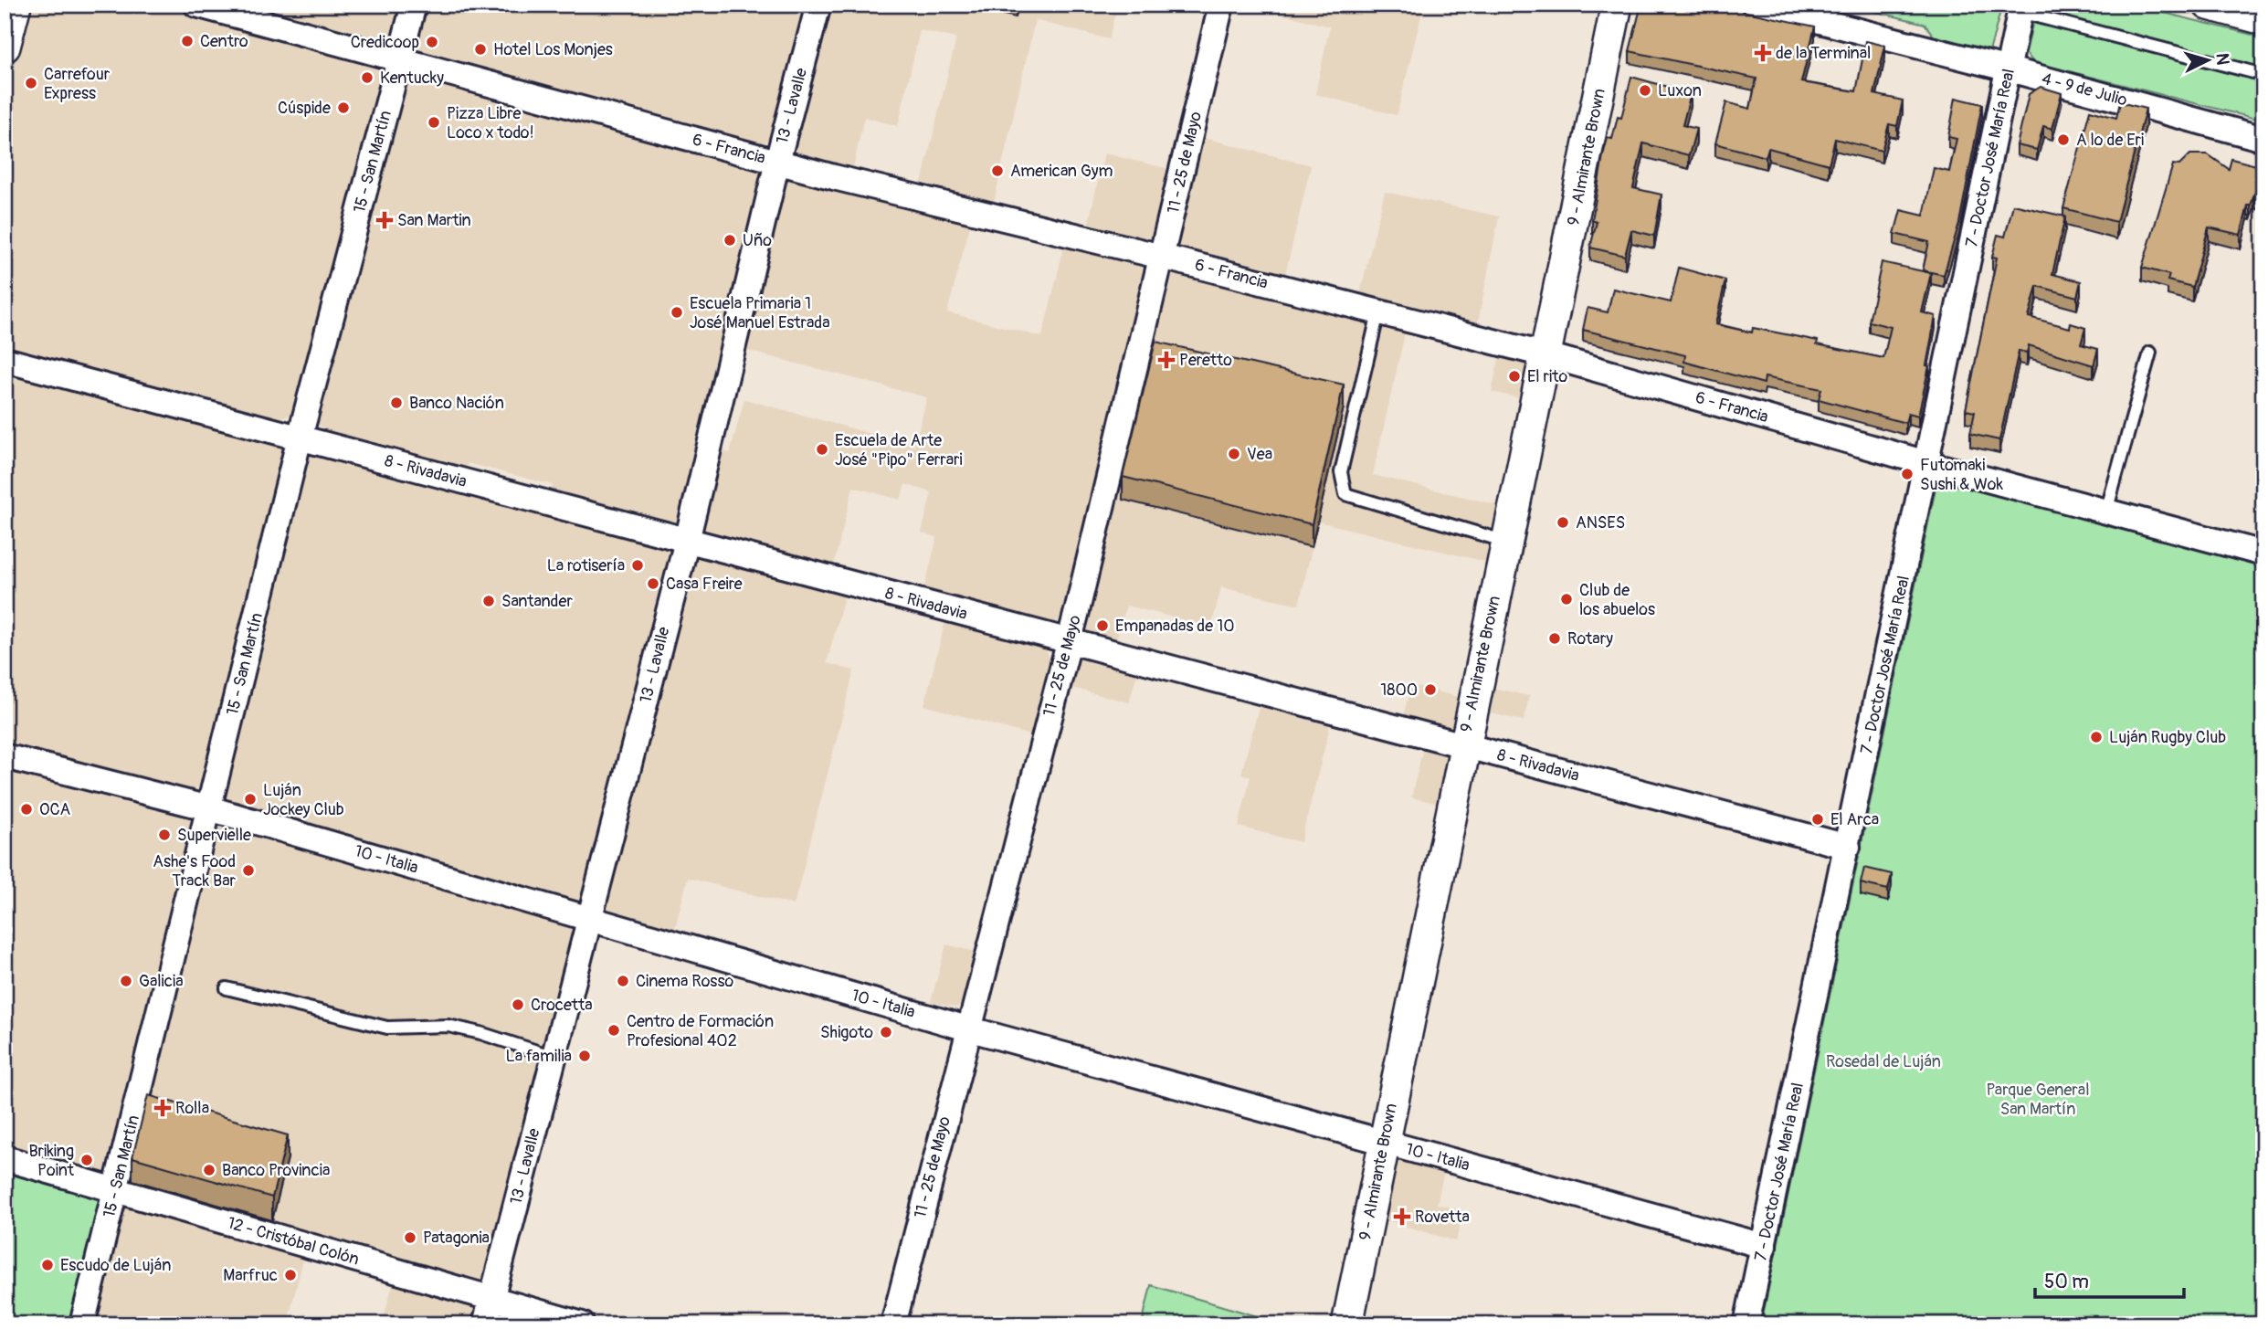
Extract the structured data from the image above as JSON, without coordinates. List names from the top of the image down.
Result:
{
  "streets": {
    "street": [
      "4 - 9 de Julio",
      "13 - Lavalle",
      "6 - Francia",
      "9 - Almirante Brown",
      "7 - Doctor José María Real",
      "15 - San Martín",
      "11 - 25 de Mayo",
      "8 - Rivadavia",
      "10 - Italia",
      "12 - Cristóbal Colón"
    ]
  },
  "crossings": [
    ["4 - 9 de Julio", "7 - Doctor José María Real"],
    ["13 - Lavalle", "6 - Francia"],
    ["13 - Lavalle", "8 - Rivadavia"],
    ["13 - Lavalle", "10 - Italia"],
    ["13 - Lavalle", "12 - Cristóbal Colón"],
    ["6 - Francia", "9 - Almirante Brown"],
    ["6 - Francia", "7 - Doctor José María Real"],
    ["6 - Francia", "15 - San Martín"],
    ["6 - Francia", "11 - 25 de Mayo"],
    ["9 - Almirante Brown", "8 - Rivadavia"],
    ["9 - Almirante Brown", "10 - Italia"],
    ["7 - Doctor José María Real", "8 - Rivadavia"],
    ["7 - Doctor José María Real", "10 - Italia"],
    ["15 - San Martín", "8 - Rivadavia"],
    ["15 - San Martín", "10 - Italia"],
    ["15 - San Martín", "12 - Cristóbal Colón"],
    ["11 - 25 de Mayo", "8 - Rivadavia"],
    ["11 - 25 de Mayo", "10 - Italia"]
  ],
  "parks": ["Rosedal de Luján", "Parque General San Martín"],
  "places": {
    "other": [
      "Centro",
      "Credicoop",
      "Hotel Los Monjes",
      "Kentucky",
      "Carrefour Express",
      "Luxon",
      "Cúspide",
      "Pizza Libre Loco x todo!",
      "A lo de Eri",
      "American Gym",
      "Uño",
      "Escuela Primaria 1 José Manuel Estrada",
      "El rito",
      "Banco Nación",
      "Escuela de Arte José \"Pipo\" Ferrari",
      "Vea",
      "Futomaki Sushi & Wok",
      "ANSES",
      "La rotisería",
      "Casa Freire",
      "Club de los abuelos",
      "Santander",
      "Empanadas de 10",
      "Rotary",
      "1800",
      "Luján Rugby Club",
      "Luján Jockey Club",
      "OCA",
      "El Arca",
      "Supervielle",
      "Ashe's Food Track Bar",
      "Galicia",
      "Cinema Rosso",
      "Crocetta",
      "Centro de Formación Profesional 402",
      "Shigoto",
      "La familia",
      "Briking Point",
      "Banco Provincia",
      "Patagonia",
      "Escudo de Luján",
      "Marfruc"
    ],
    "health": [
      "de la Terminal",
      "San Martin",
      "Peretto",
      "Rolla",
      "Rovetta"
    ]
  },
  "scale_bar": "50 m",
  "north": "right"
}
